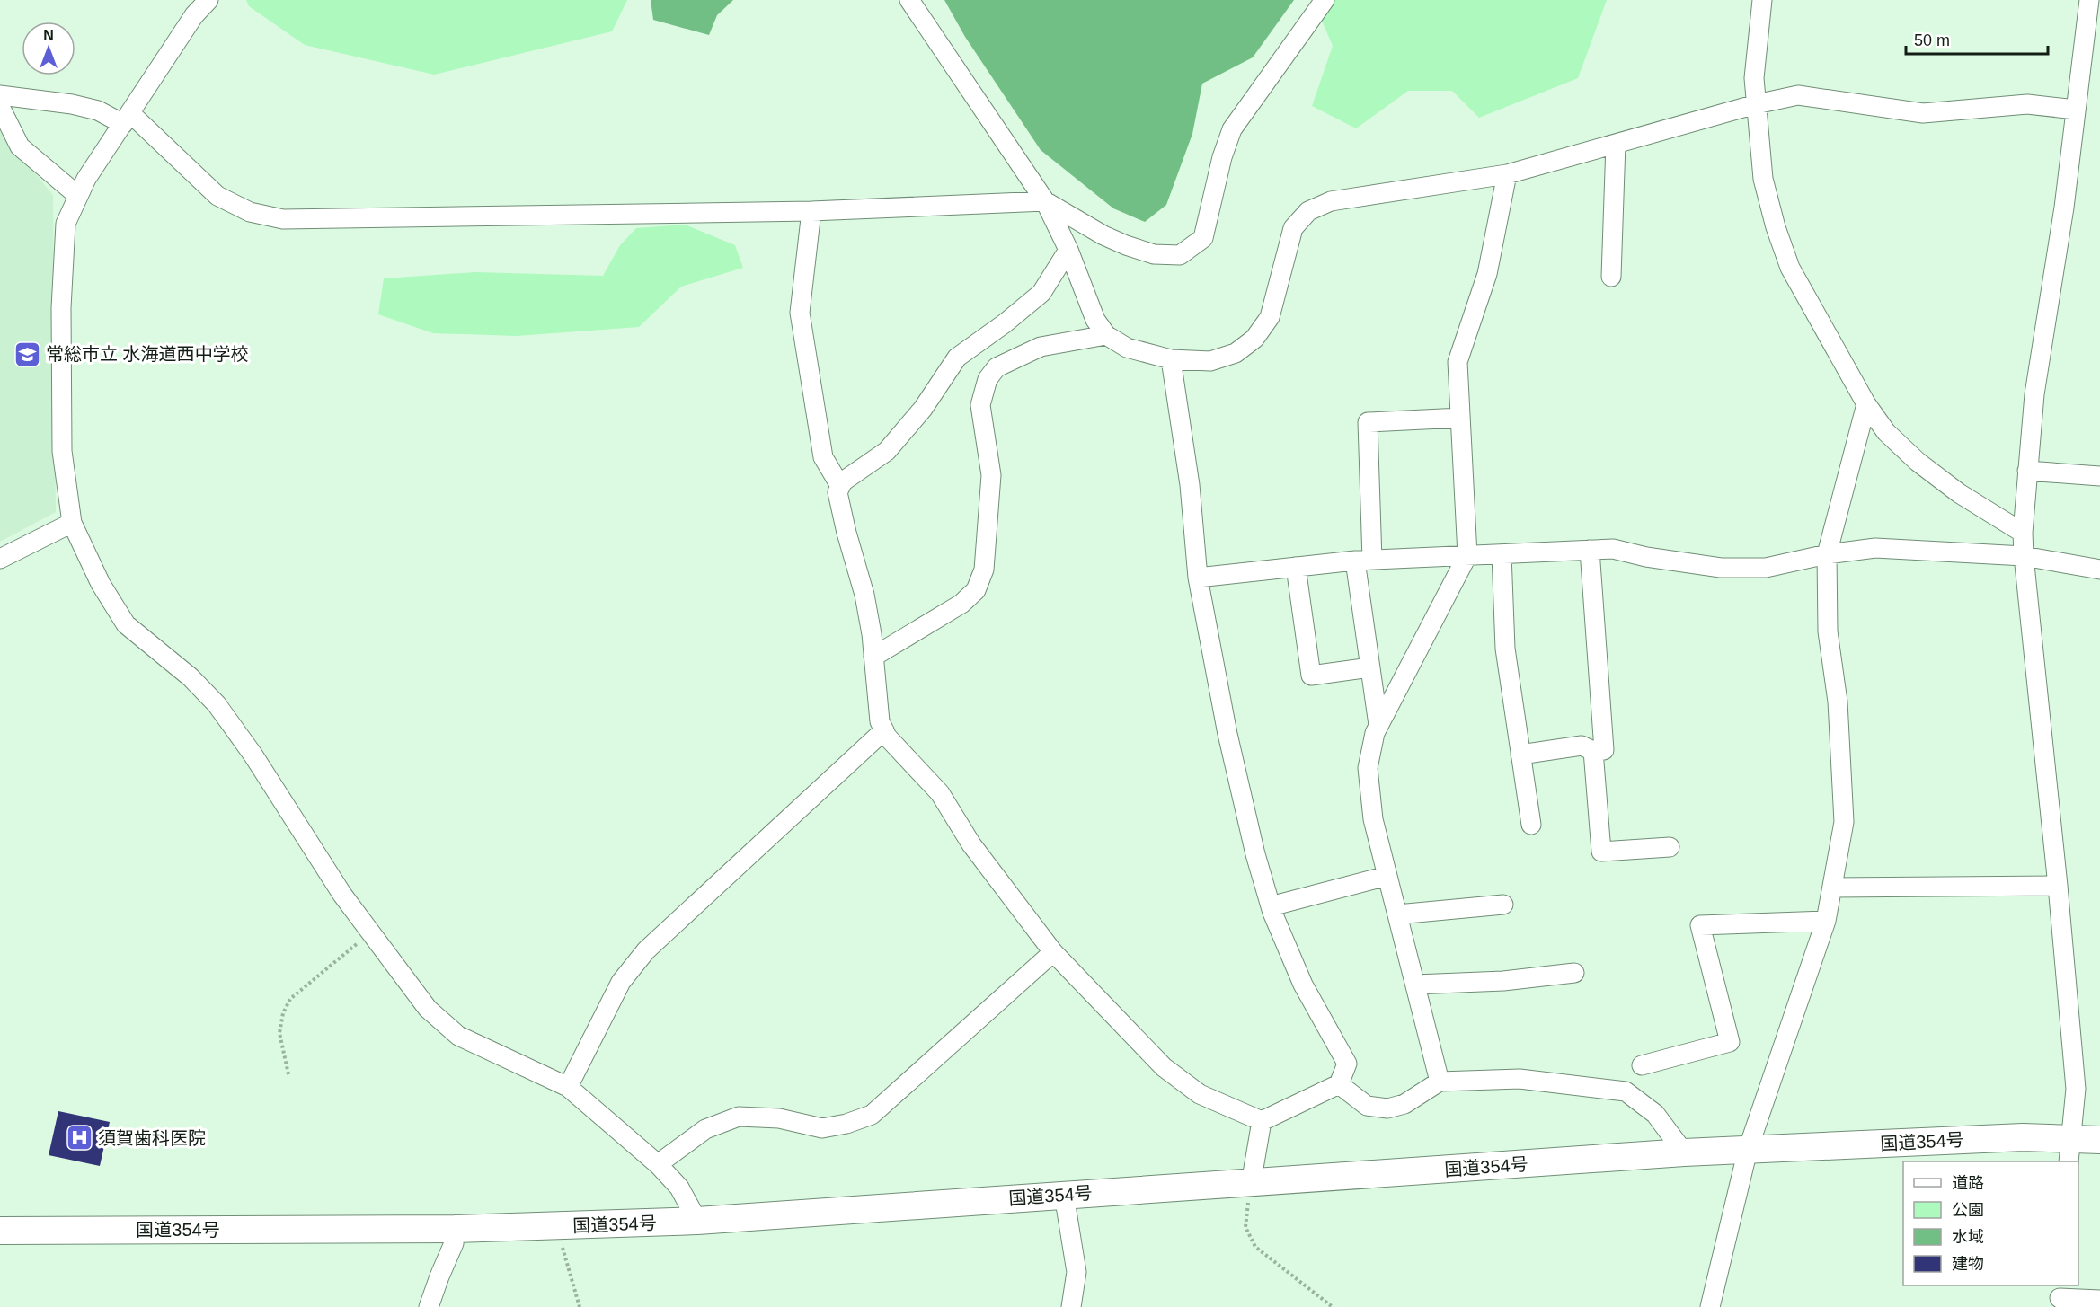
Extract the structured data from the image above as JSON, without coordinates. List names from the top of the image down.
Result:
{
  "streets": {
    "highway": ["国道354号"]
  },
  "places": {
    "school or university": ["常総市立 水海道西中学校"],
    "hospital": ["須賀歯科医院"]
  },
  "legend": [
    "道路",
    "公園",
    "水域",
    "建物"
  ],
  "scale_bar": "50 m",
  "north": "top"
}
